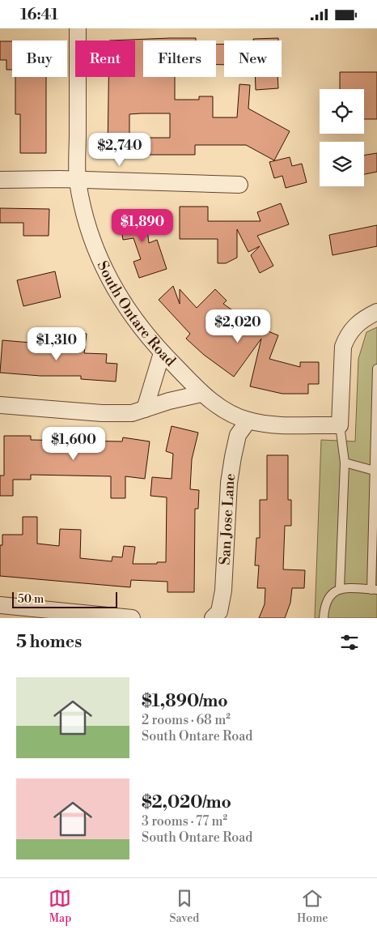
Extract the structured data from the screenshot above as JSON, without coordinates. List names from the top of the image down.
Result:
{
  "streets": {
    "street": ["South Ontare Road", "San Jose Lane"]
  },
  "crossings": [
    ["South Ontare Road", "San Jose Lane"]
  ],
  "scale_bar": "50 m",
  "page": {
    "status": "16:41",
    "chip": [
      "Buy",
      "Rent",
      "Filters",
      "New"
    ],
    "price": [
      "$2,740",
      "$1,890",
      "$2,020",
      "$1,310",
      "$1,600"
    ],
    "scale": "50 m",
    "heading": "5 homes",
    "list": [
      {
        "name": "$1,890/mo",
        "note": "2 rooms · 68 m² · South Ontare Road"
      },
      {
        "name": "$2,020/mo",
        "note": "3 rooms · 77 m² · South Ontare Road"
      }
    ],
    "tabs": ["Map", "Saved", "Home"]
  }
}
